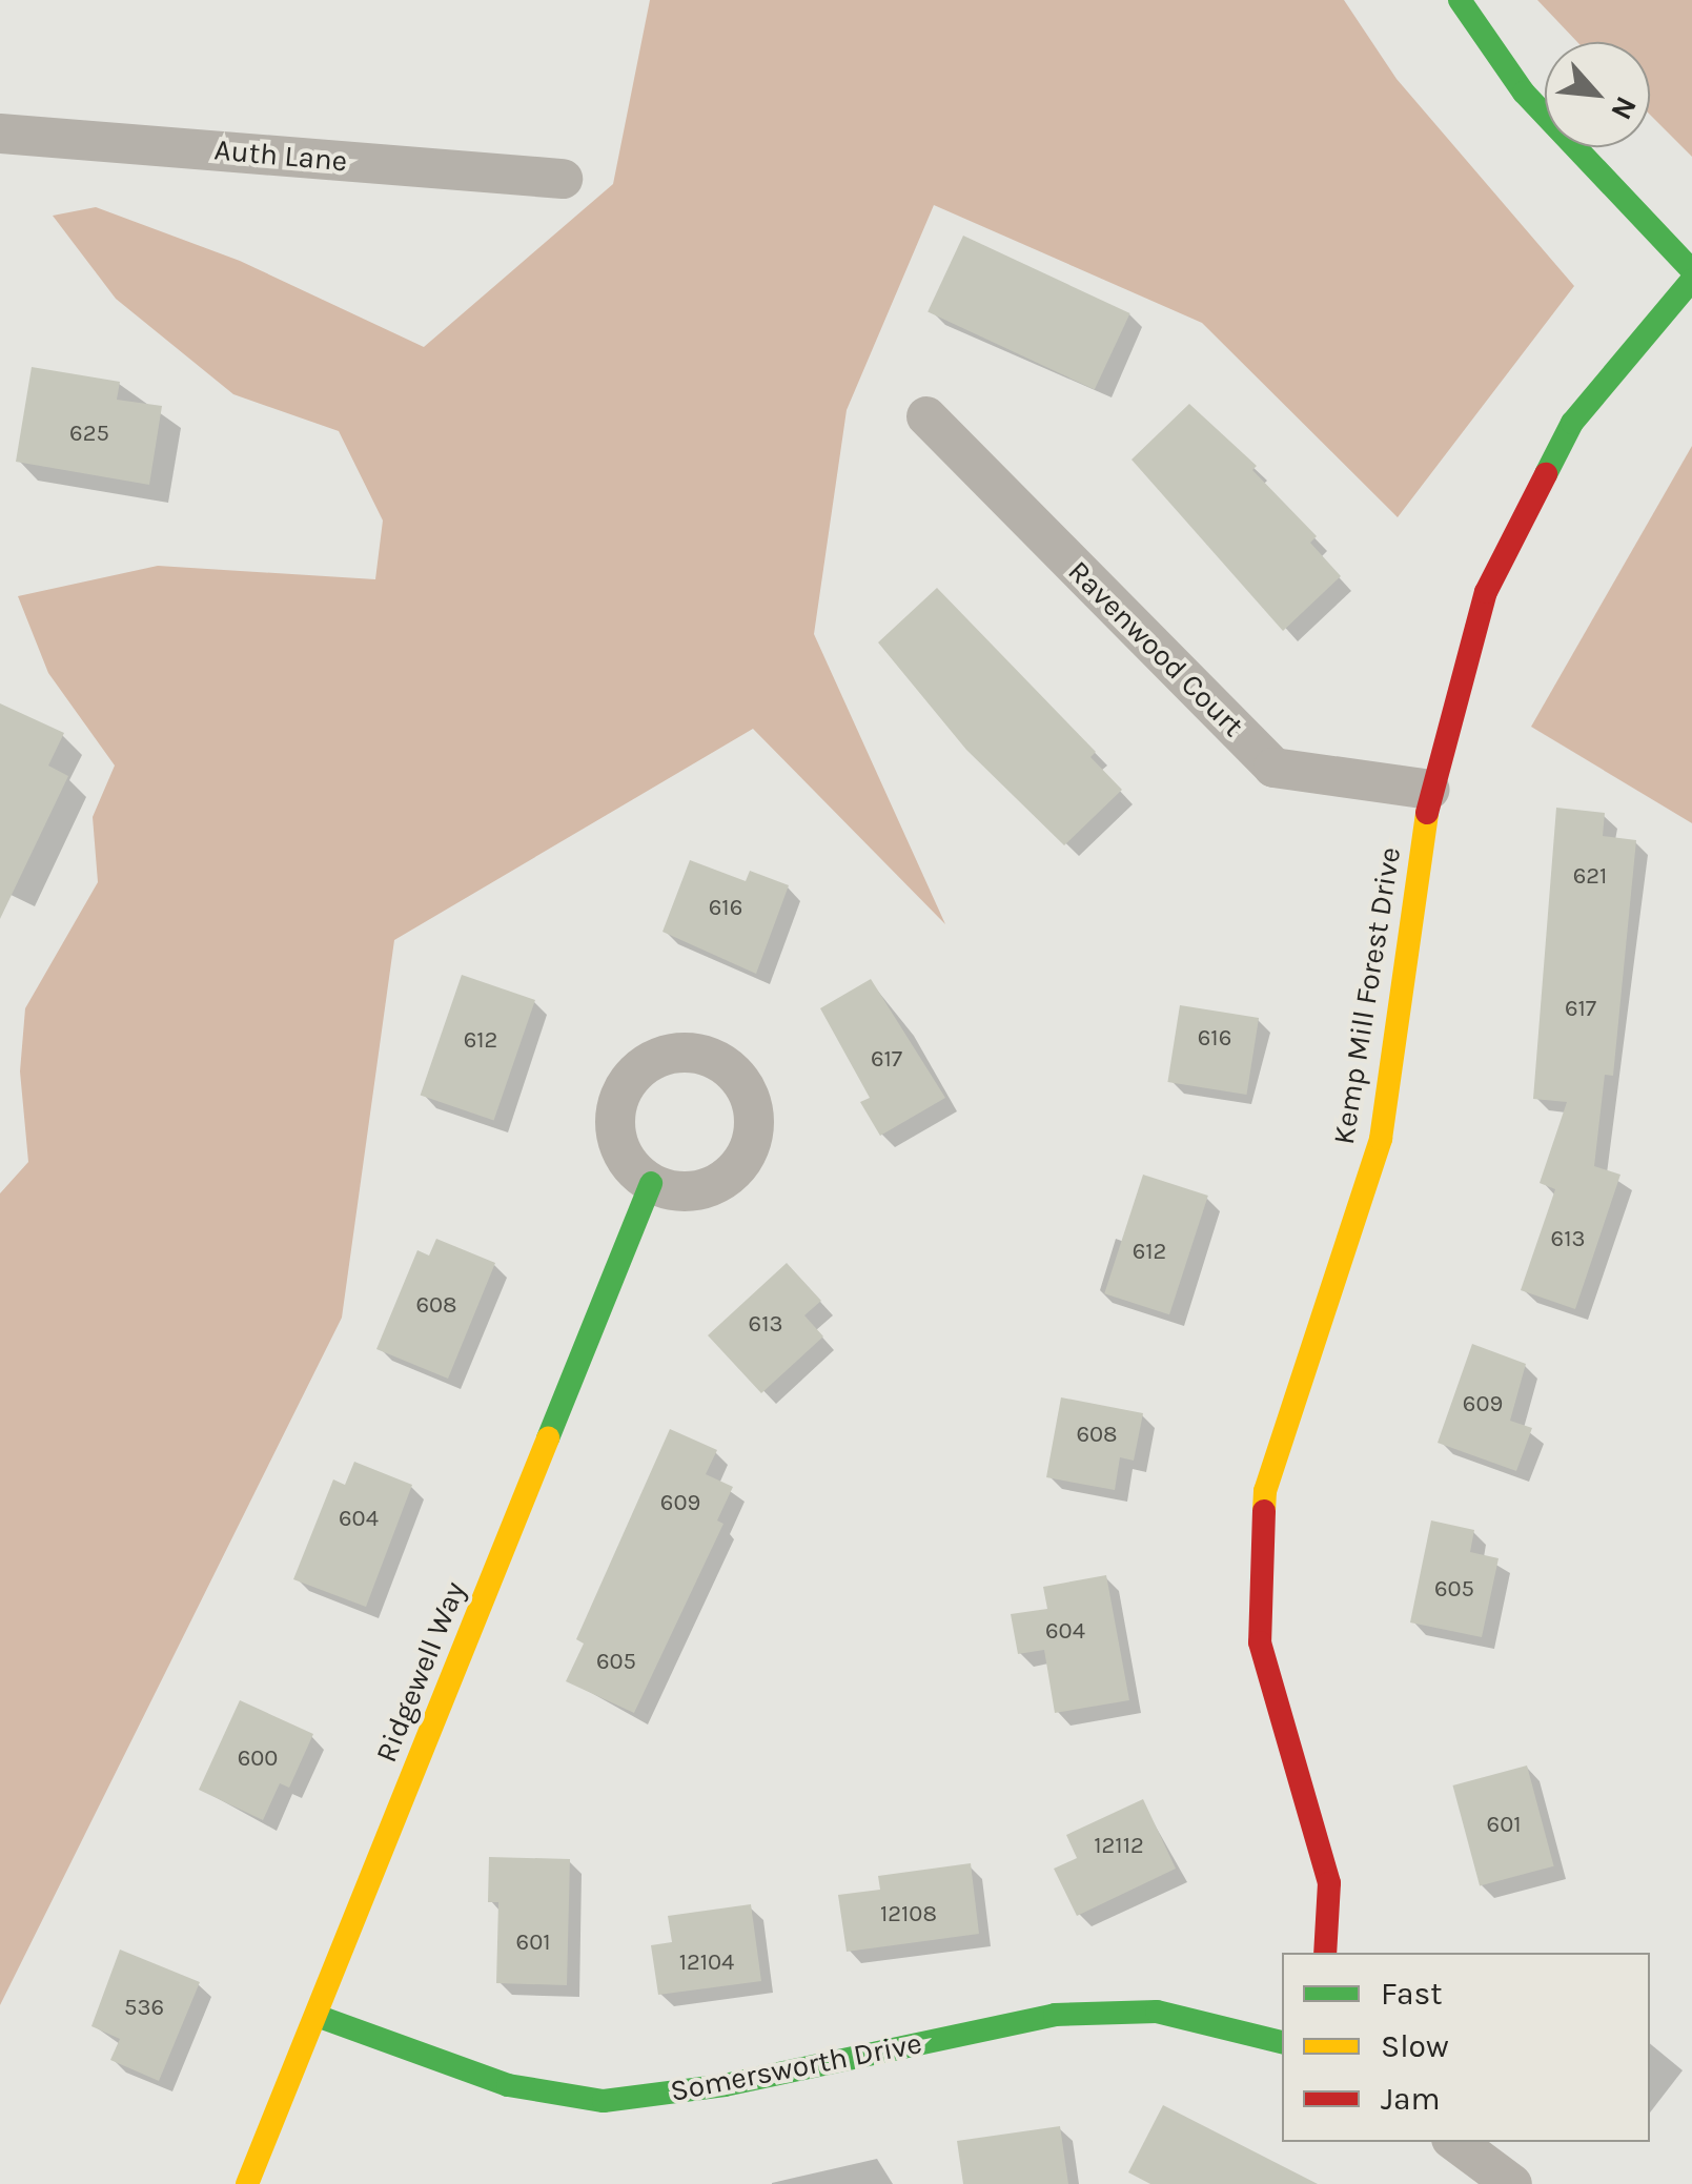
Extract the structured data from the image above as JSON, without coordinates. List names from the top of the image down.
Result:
{
  "streets": {
    "street": [
      "Auth Lane",
      "Ravenwood Court",
      "Kemp Mill Forest Drive",
      "Ridgewell Way",
      "Somersworth Drive"
    ]
  },
  "crossings": [
    ["Ravenwood Court", "Kemp Mill Forest Drive"],
    ["Ridgewell Way", "Somersworth Drive"]
  ],
  "house_numbers": [
    "625",
    "621",
    "616",
    "617",
    "616",
    "612",
    "617",
    "613",
    "612",
    "608",
    "613",
    "609",
    "608",
    "609",
    "604",
    "605",
    "604",
    "605",
    "600",
    "601",
    "12112",
    "12108",
    "601",
    "12104",
    "536"
  ],
  "legend": ["Fast", "Slow", "Jam"],
  "north": "bottom right"
}
